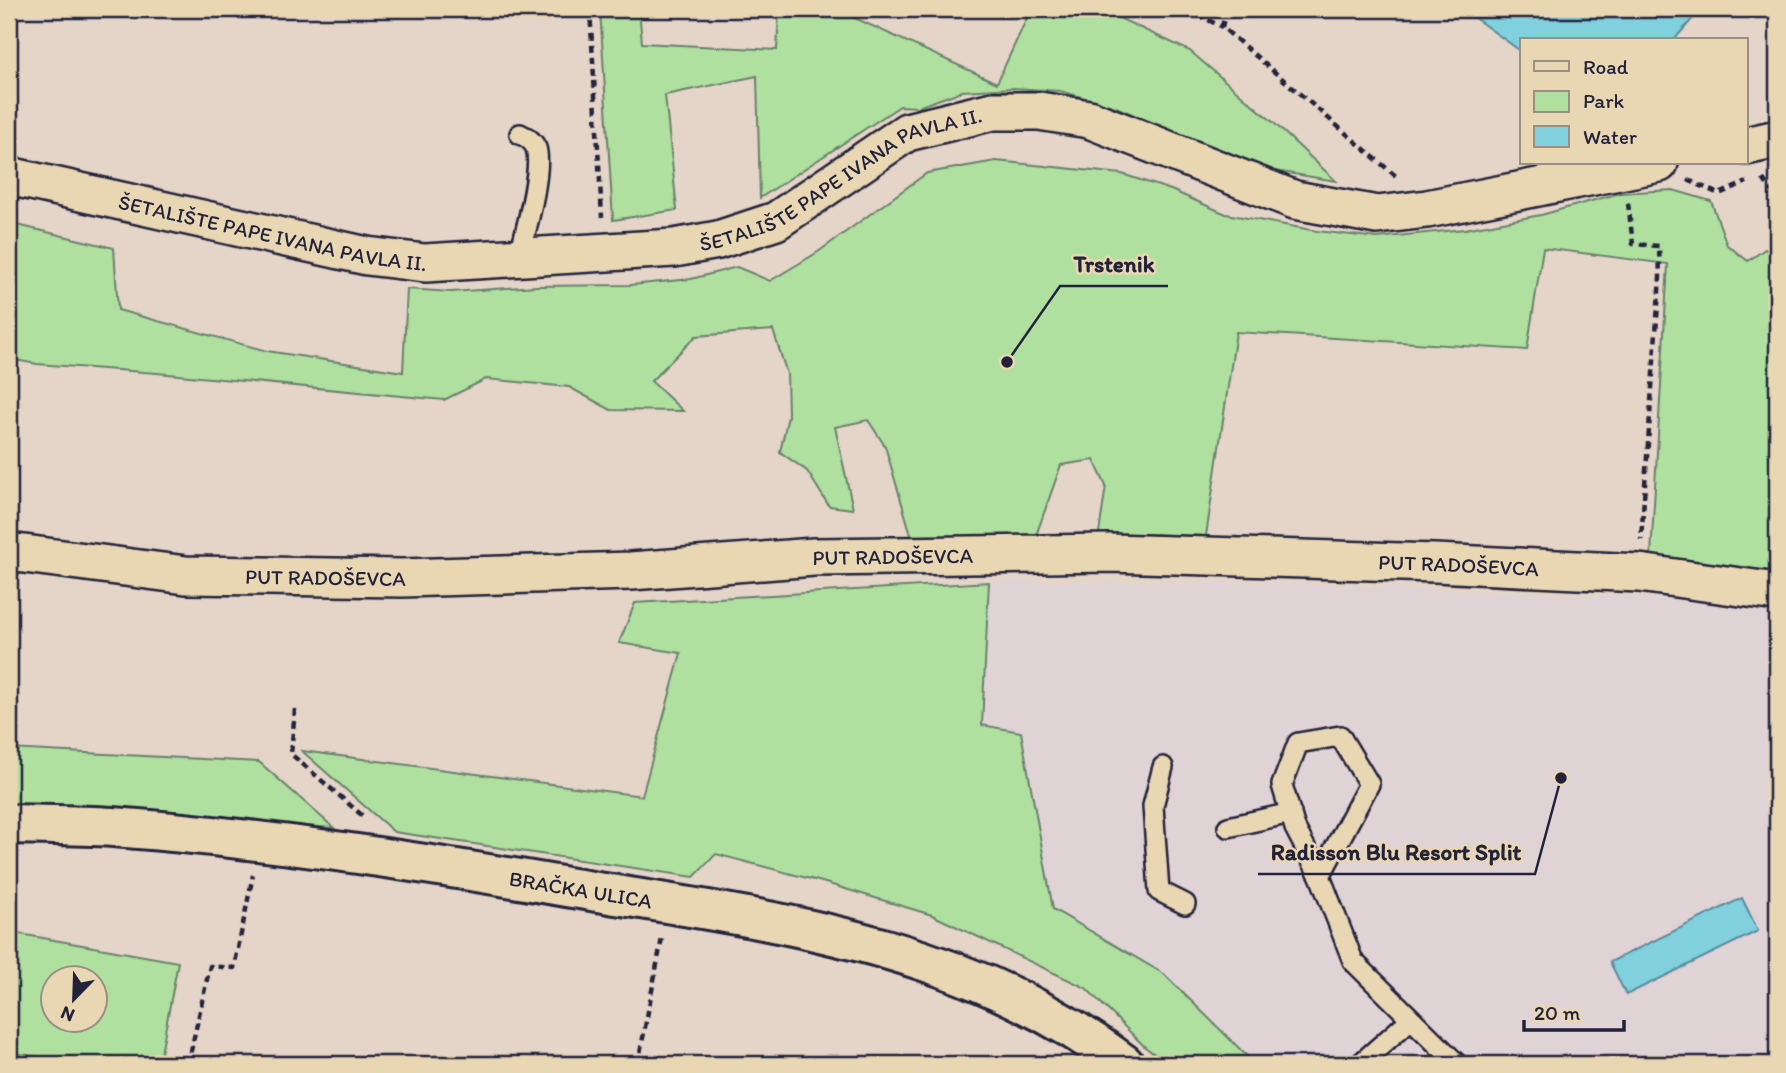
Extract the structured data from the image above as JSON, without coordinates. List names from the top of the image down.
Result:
{
  "streets": {
    "street": ["ŠETALIŠTE PAPE IVANA PAVLA II.", "PUT RADOŠEVCA", "BRAČKA ULICA"]
  },
  "places": ["Trstenik", "Radisson Blu Resort Split"],
  "legend": ["Road", "Park", "Water"],
  "scale_bar": "20 m",
  "north": "bottom left"
}
